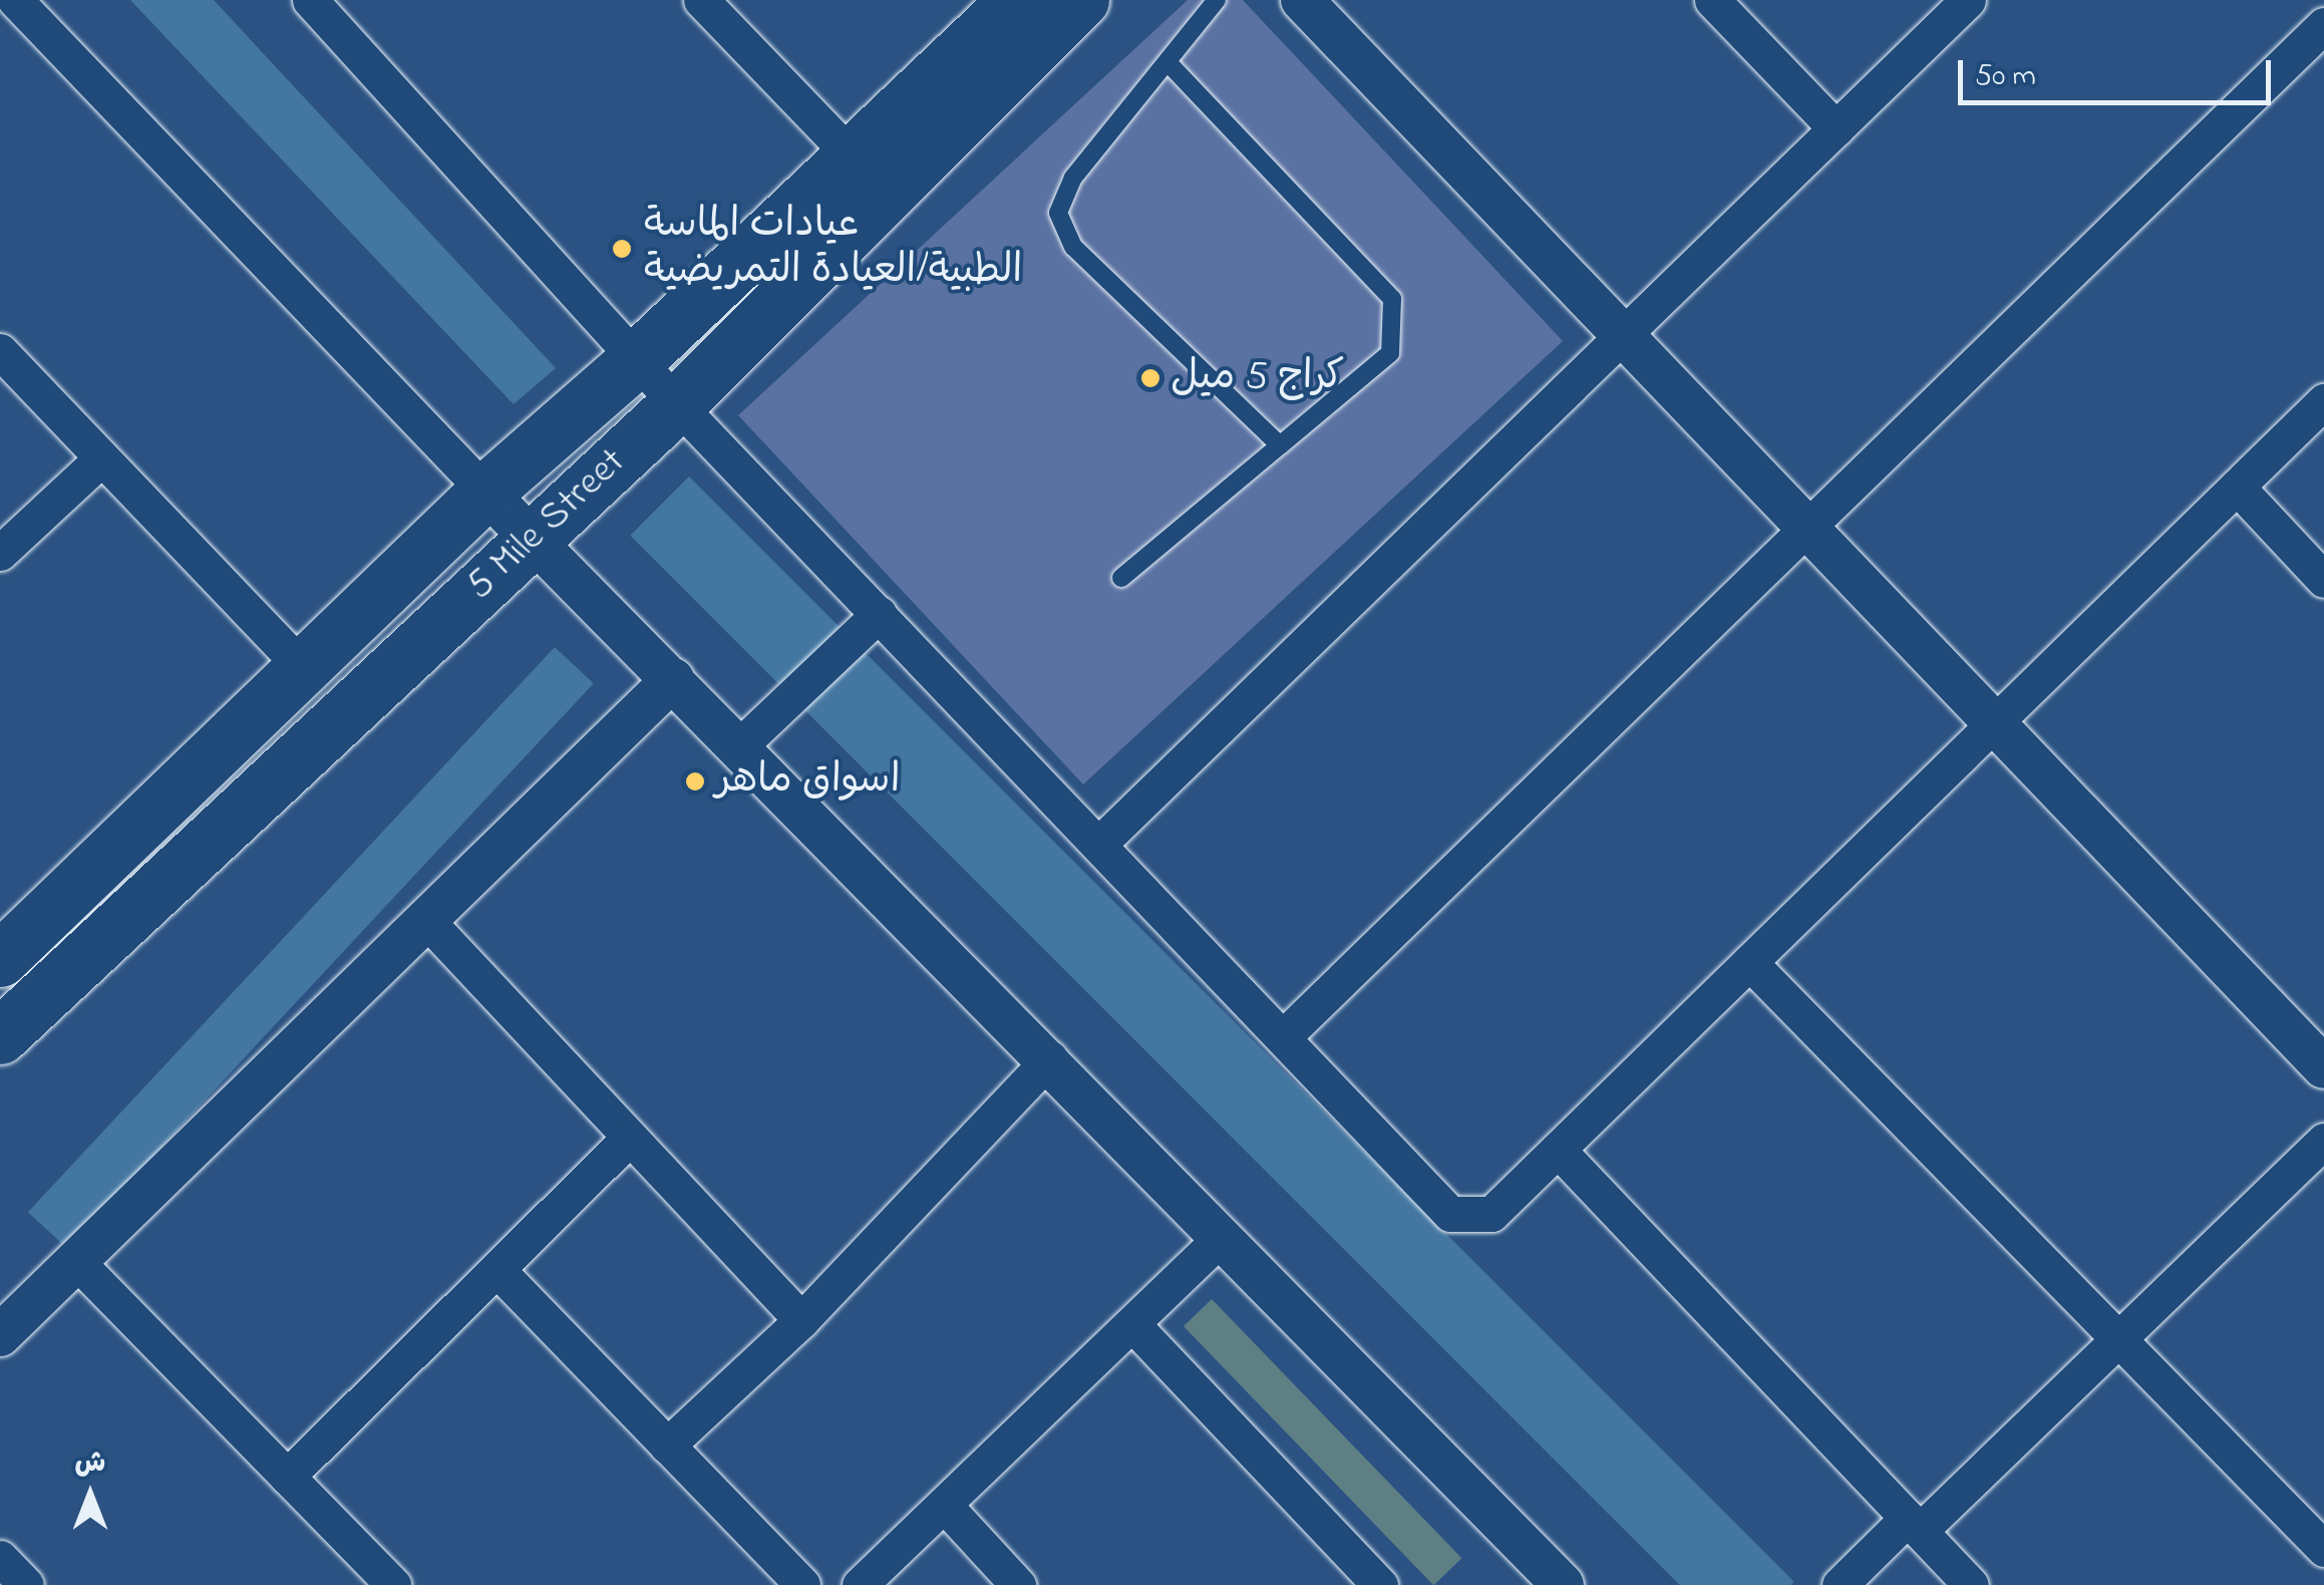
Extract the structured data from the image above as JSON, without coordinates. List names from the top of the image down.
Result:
{
  "streets": {
    "main road": ["5 Mile Street"]
  },
  "places": ["عيادات الماسة الطبية/العيادة التمريضية", "كراج 5 ميل", "اسواق ماهر"],
  "scale_bar": "50 m",
  "north": "top"
}
